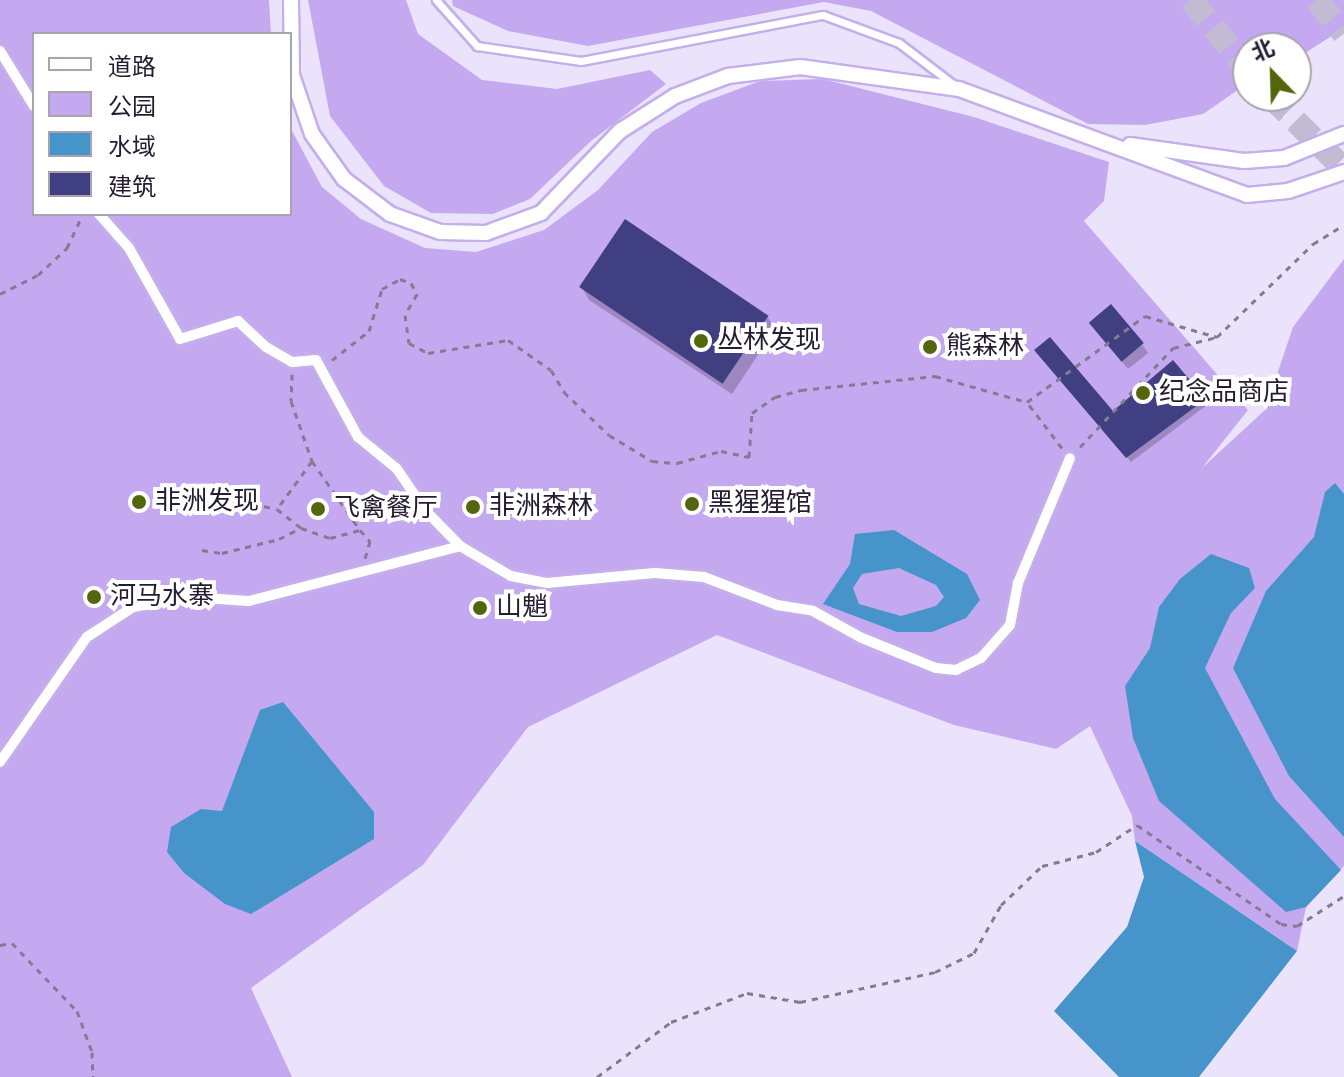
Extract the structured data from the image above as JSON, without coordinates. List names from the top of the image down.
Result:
{
  "places": [
    "丛林发现",
    "熊森林",
    "纪念品商店",
    "非洲发现",
    "黑猩猩馆",
    "非洲森林",
    "飞禽餐厅",
    "河马水寨",
    "山魈"
  ],
  "legend": [
    "道路",
    "公园",
    "水域",
    "建筑"
  ],
  "north": "top left"
}
